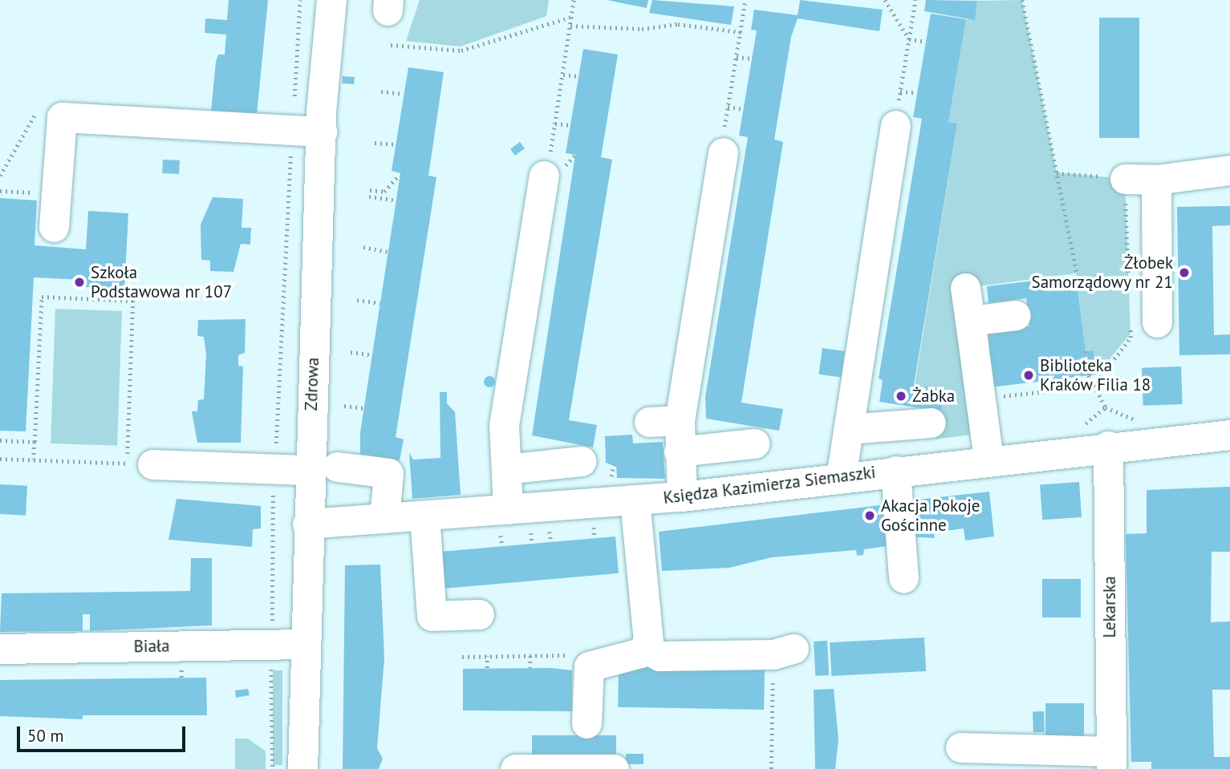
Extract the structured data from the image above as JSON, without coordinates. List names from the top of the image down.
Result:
{
  "streets": {
    "street": [
      "Zdrowa",
      "Księdza Kazimierza Siemaszki",
      "Lekarska",
      "Biała"
    ]
  },
  "crossings": [
    ["Zdrowa", "Księdza Kazimierza Siemaszki"],
    ["Zdrowa", "Biała"],
    ["Księdza Kazimierza Siemaszki", "Lekarska"]
  ],
  "places": [
    "Żłobek Samorządowy nr 21",
    "Szkoła Podstawowa nr 107",
    "Biblioteka Kraków Filia 18",
    "Żabka",
    "Akacja Pokoje Gościnne"
  ],
  "scale_bar": "50 m"
}
